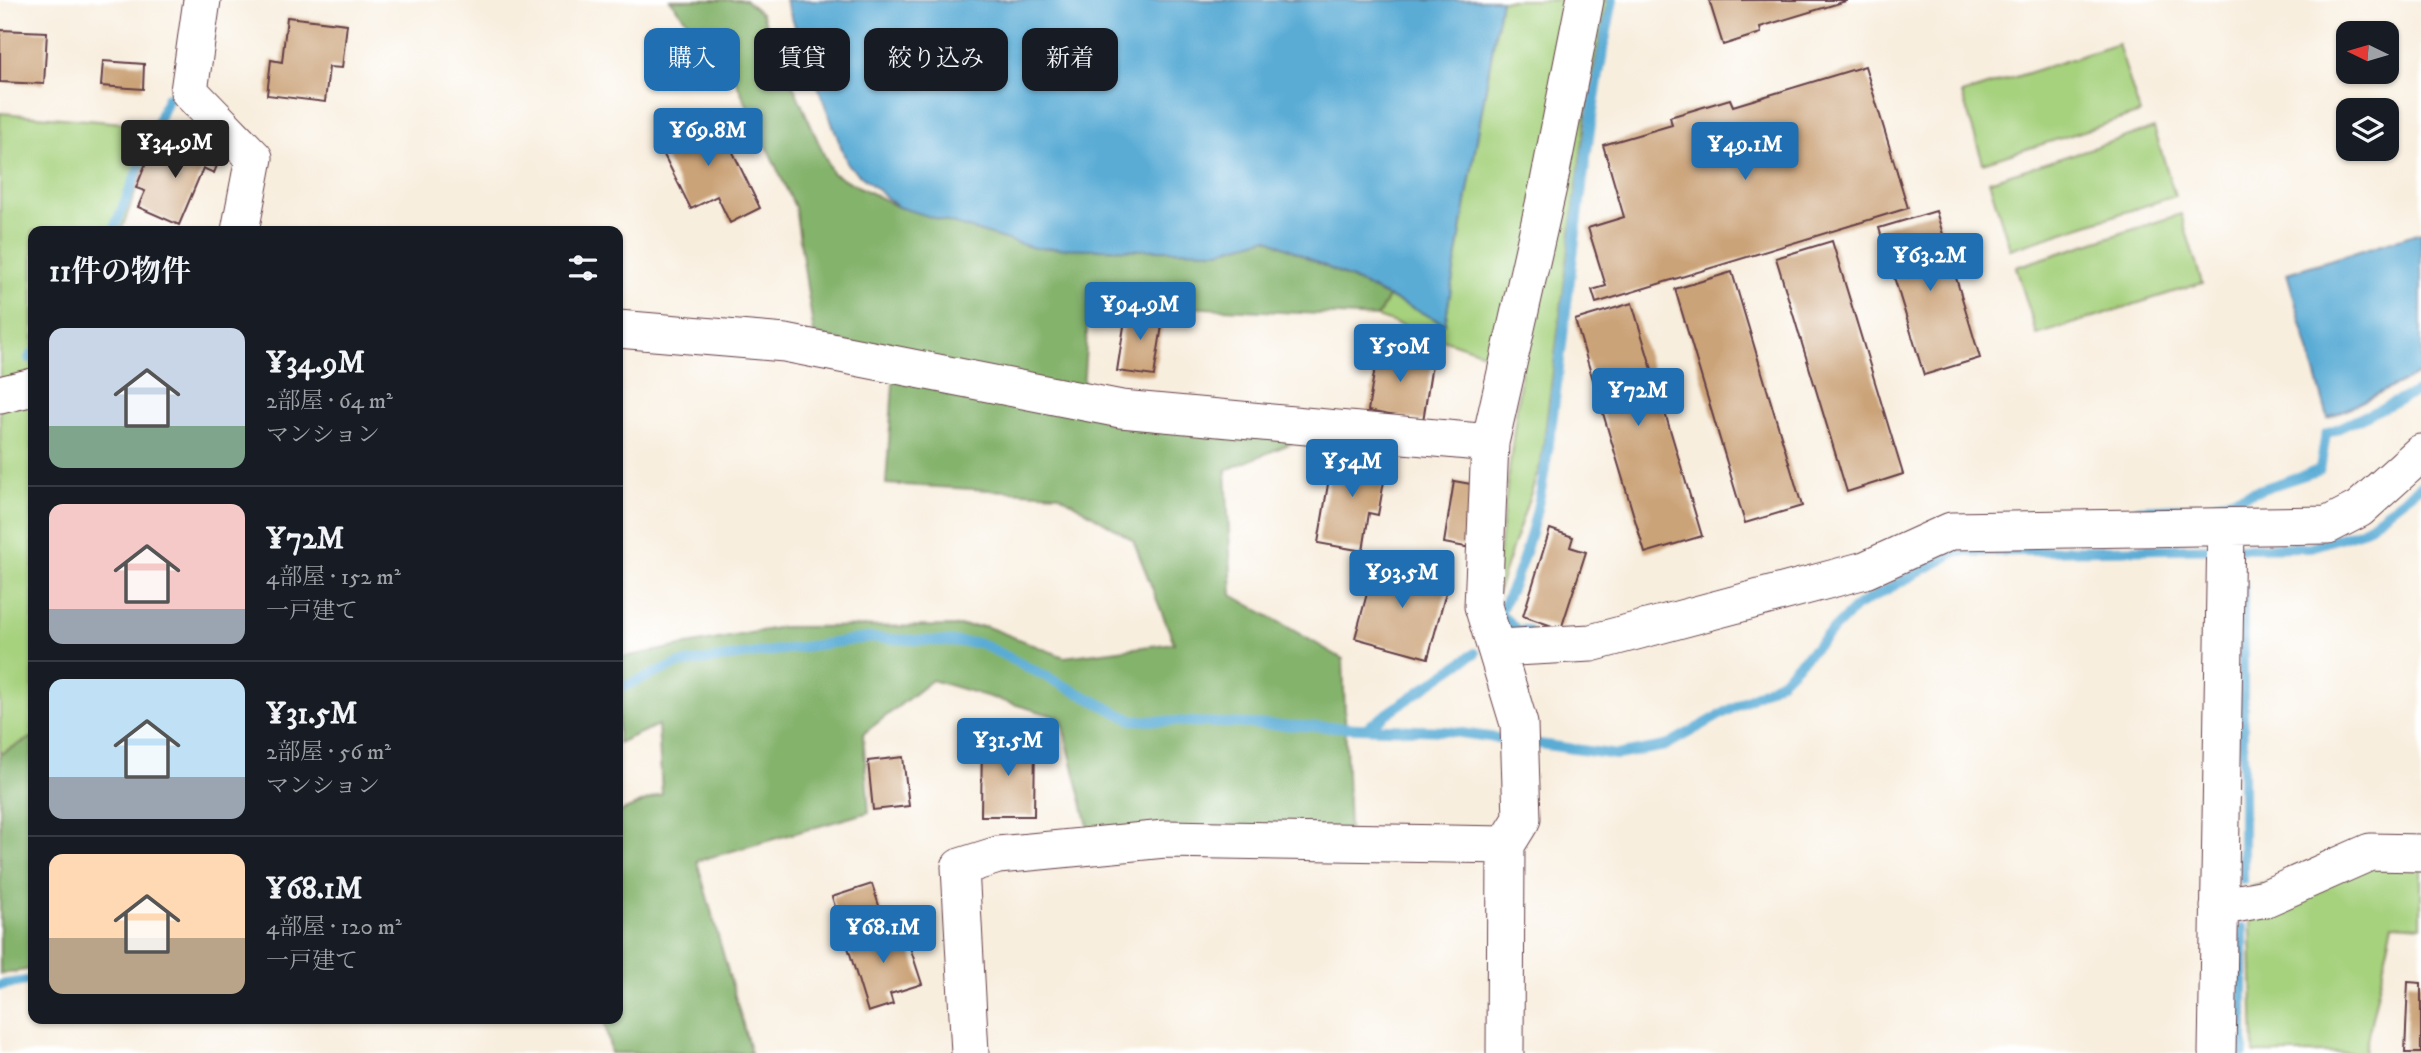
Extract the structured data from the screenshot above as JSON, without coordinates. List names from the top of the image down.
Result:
{
  "north": "left",
  "page": {
    "chip": [
      "購入",
      "賃貸",
      "絞り込み",
      "新着"
    ],
    "price": [
      "¥69.8M",
      "¥34.9M",
      "¥49.1M",
      "¥63.2M",
      "¥94.9M",
      "¥50M",
      "¥72M",
      "¥54M",
      "¥93.5M",
      "¥31.5M",
      "¥68.1M"
    ],
    "heading": "11件の物件",
    "list": [
      {
        "name": "¥34.9M",
        "note": "2部屋 · 64 m² · マンション"
      },
      {
        "name": "¥72M",
        "note": "4部屋 · 152 m² · 一戸建て"
      },
      {
        "name": "¥31.5M",
        "note": "2部屋 · 56 m² · マンション"
      },
      {
        "name": "¥68.1M",
        "note": "4部屋 · 120 m² · 一戸建て"
      }
    ]
  }
}
